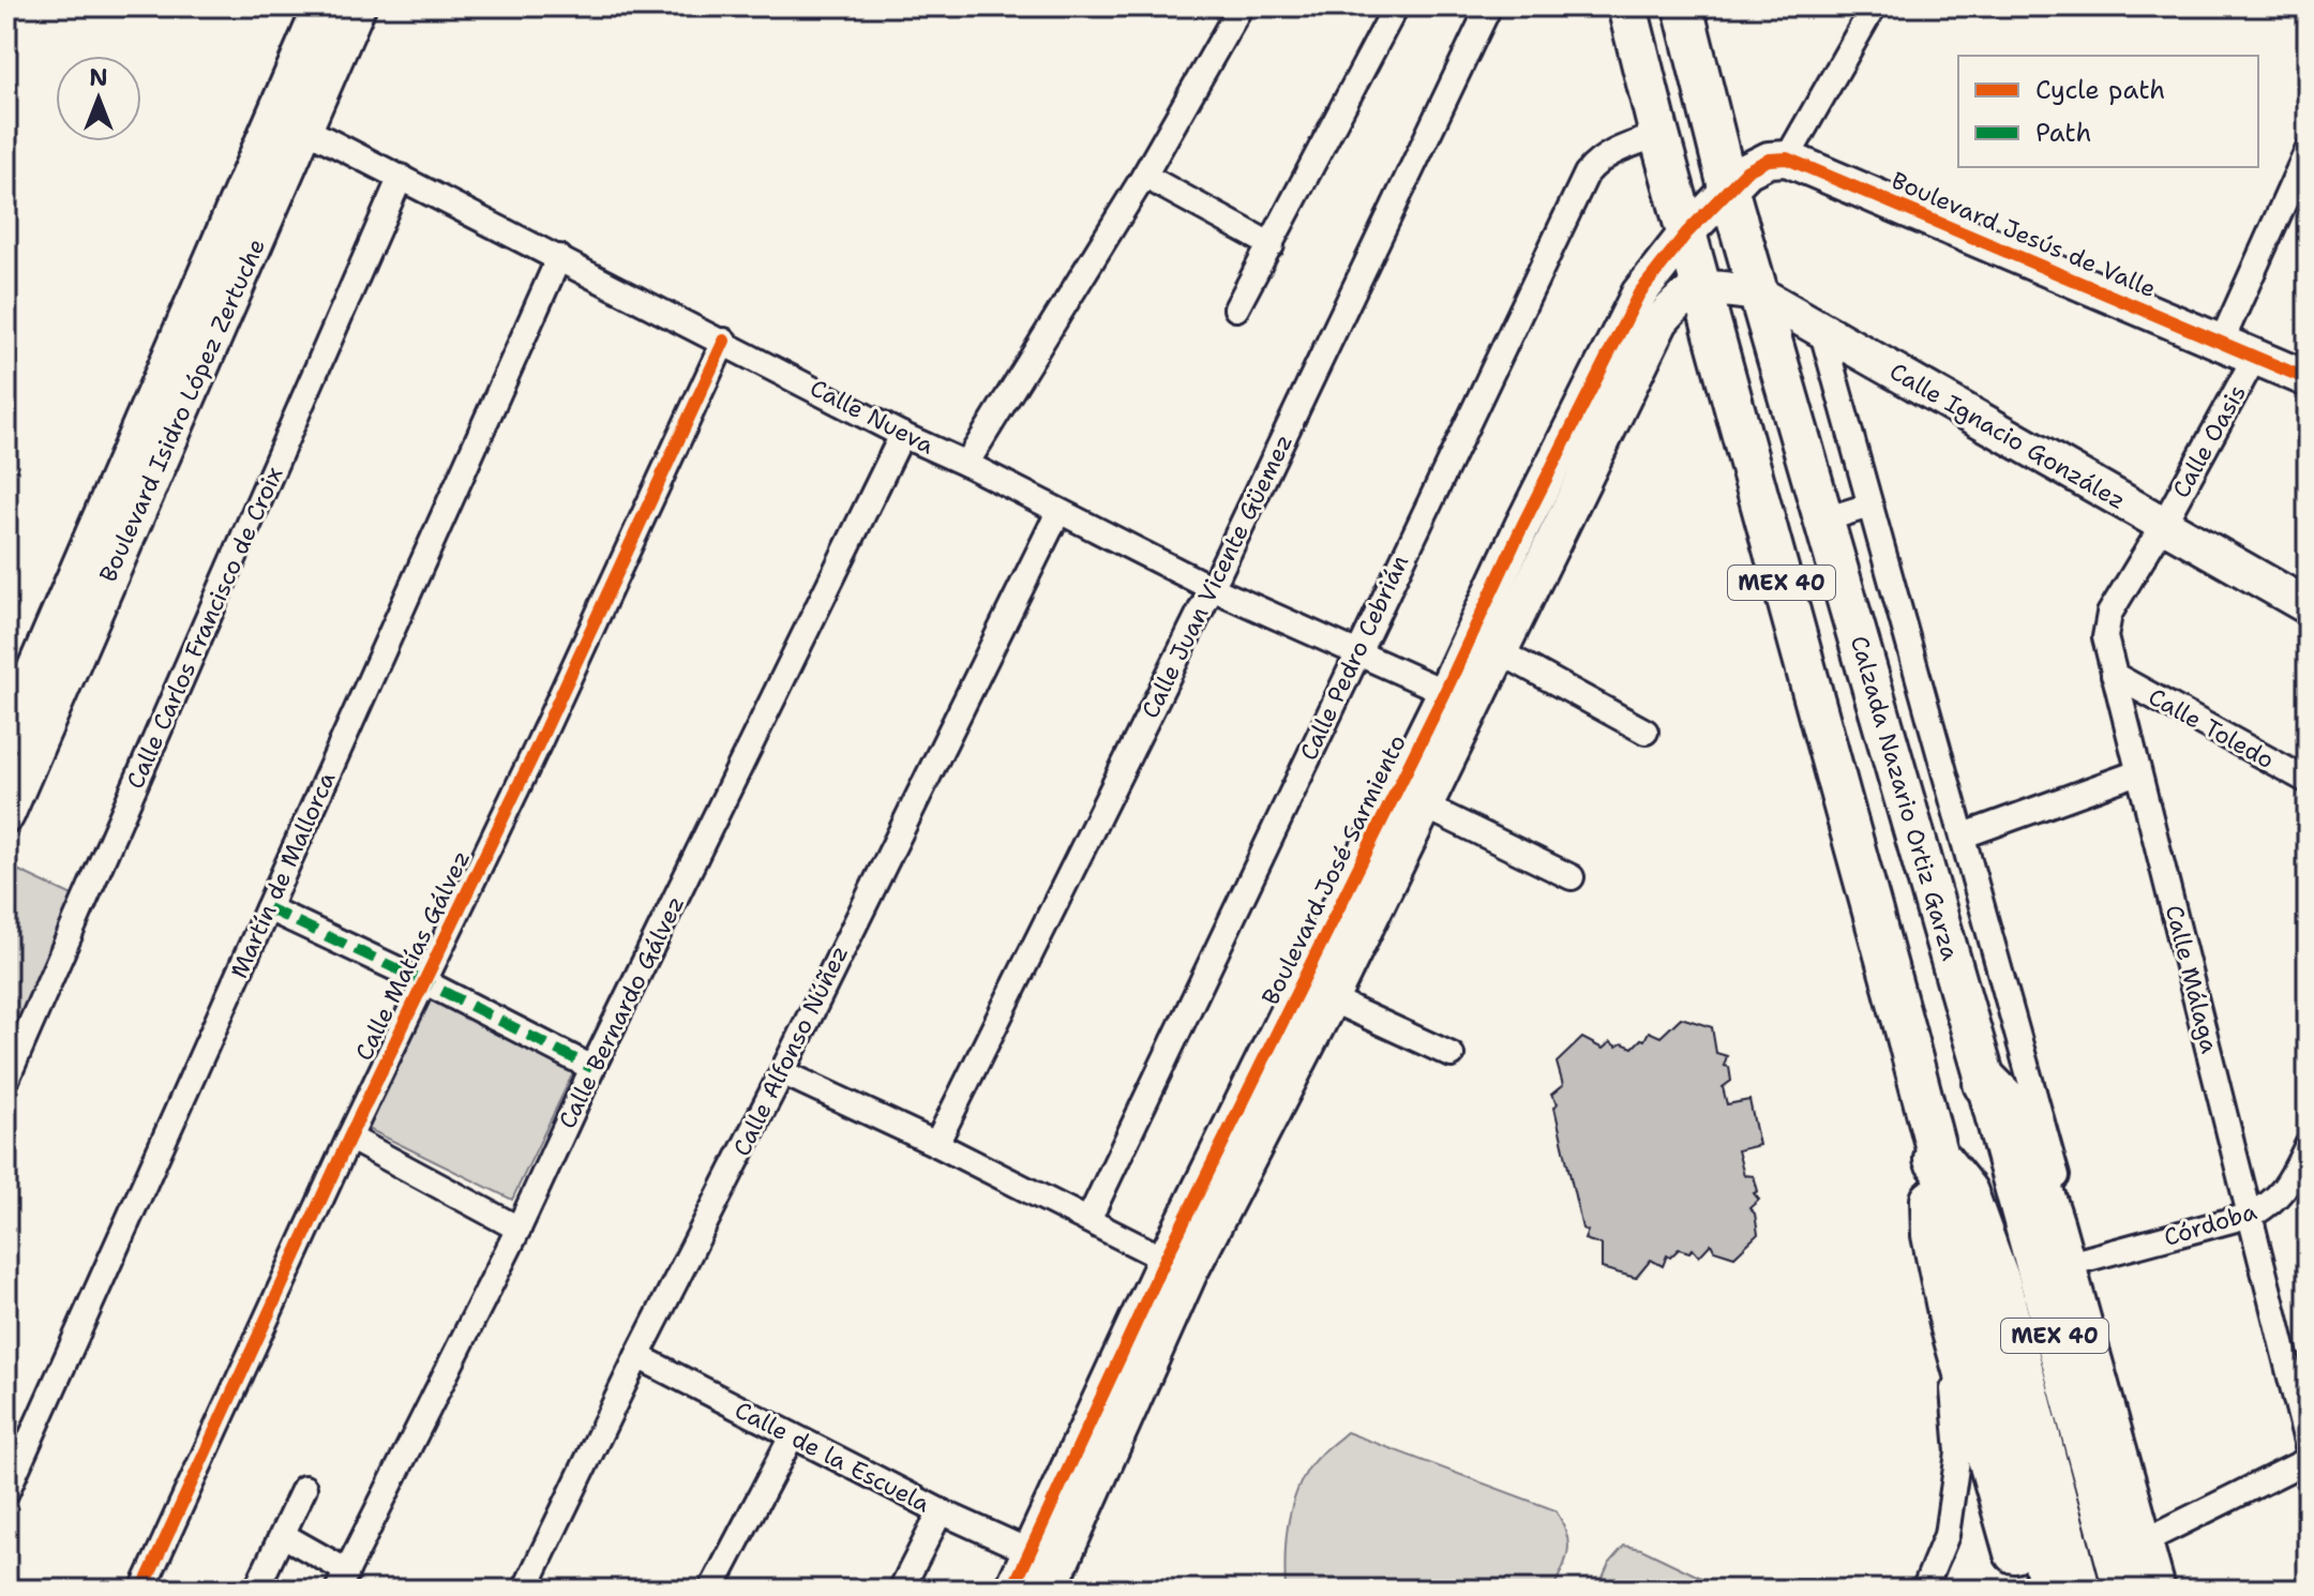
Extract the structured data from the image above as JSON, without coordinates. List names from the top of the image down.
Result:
{
  "streets": {
    "main road": ["MEX 40", "Calzada Nazario Ortiz Garza"],
    "street": [
      "Boulevard Jesús de Valle",
      "Boulevard Isidro López Zertuche",
      "Calle Nueva",
      "Calle Ignacio González",
      "Calle Oasis",
      "Calle Juan Vicente Güemez",
      "Calle Carlos Francisco de Croix",
      "Calle Pedro Cebrián",
      "Calle Toledo",
      "Boulevard José Sarmiento",
      "Martín de Mallorca",
      "Calle Matías Gálvez",
      "Calle Málaga",
      "Calle Bernardo Gálvez",
      "Calle Alfonso Núñez",
      "Córdoba",
      "Calle de la Escuela"
    ]
  },
  "crossings": [
    ["Boulevard Jesús de Valle", "Calle Oasis"],
    ["Boulevard Isidro López Zertuche", "Calle Nueva"],
    ["Calle Nueva", "Calle Juan Vicente Güemez"],
    ["Calle Nueva", "Calle Carlos Francisco de Croix"],
    ["Calle Nueva", "Calle Pedro Cebrián"],
    ["Calle Nueva", "Boulevard José Sarmiento"],
    ["Calle Nueva", "Martín de Mallorca"],
    ["Calle Nueva", "Calle Matías Gálvez"],
    ["Calle Nueva", "Calle Bernardo Gálvez"],
    ["Calle Nueva", "Calle Alfonso Núñez"],
    ["Calle Ignacio González", "Calle Oasis"],
    ["Calle Ignacio González", "MEX 40"],
    ["Calle Ignacio González", "Calzada Nazario Ortiz Garza"],
    ["Calle Ignacio González", "Boulevard José Sarmiento"],
    ["Calle Ignacio González", "Calle Málaga"],
    ["Calle Oasis", "Calle Málaga"],
    ["MEX 40", "Calle Pedro Cebrián"],
    ["MEX 40", "Boulevard José Sarmiento"],
    ["Calle Toledo", "Calle Málaga"],
    ["Calzada Nazario Ortiz Garza", "Boulevard José Sarmiento"],
    ["Boulevard José Sarmiento", "Calle de la Escuela"],
    ["Calle Málaga", "Córdoba"],
    ["Calle Alfonso Núñez", "Calle de la Escuela"]
  ],
  "legend": ["Cycle path", "Path"],
  "north": "top"
}
